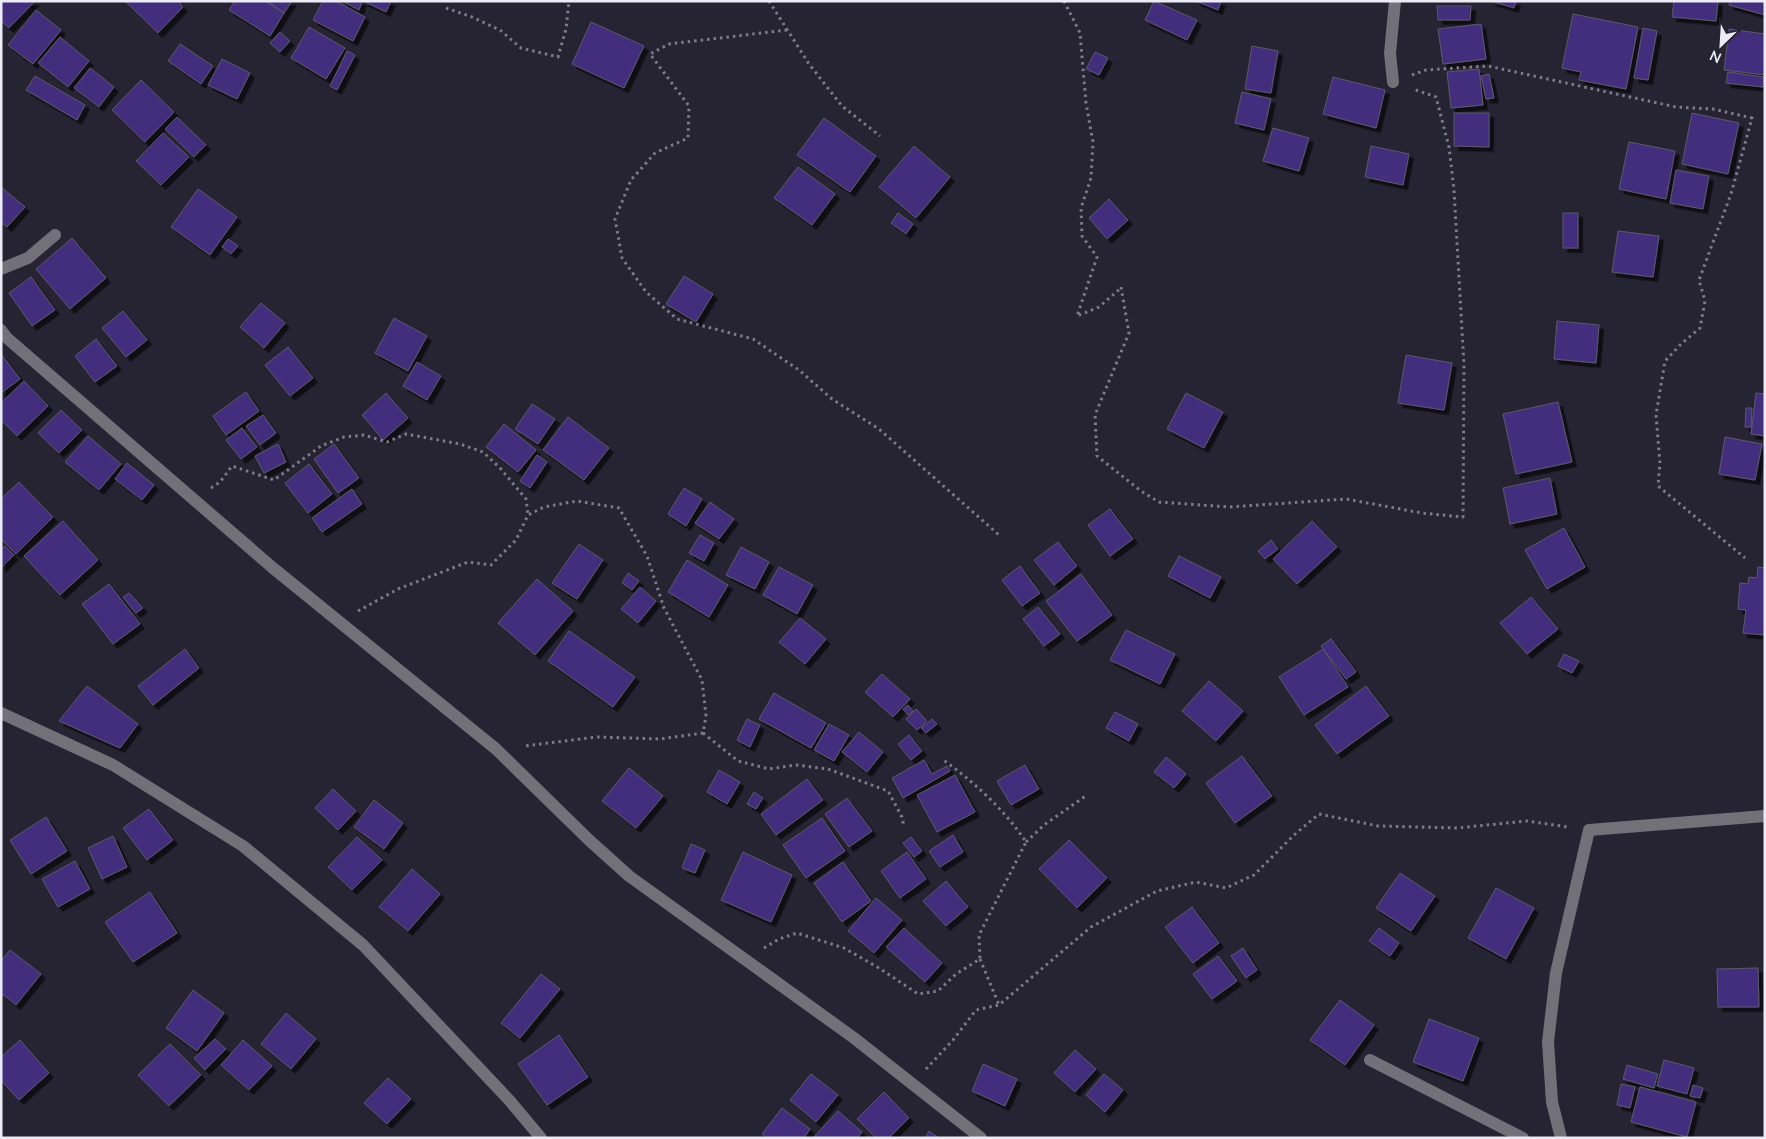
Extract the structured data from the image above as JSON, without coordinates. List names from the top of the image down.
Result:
{
  "north": "bottom left"
}
